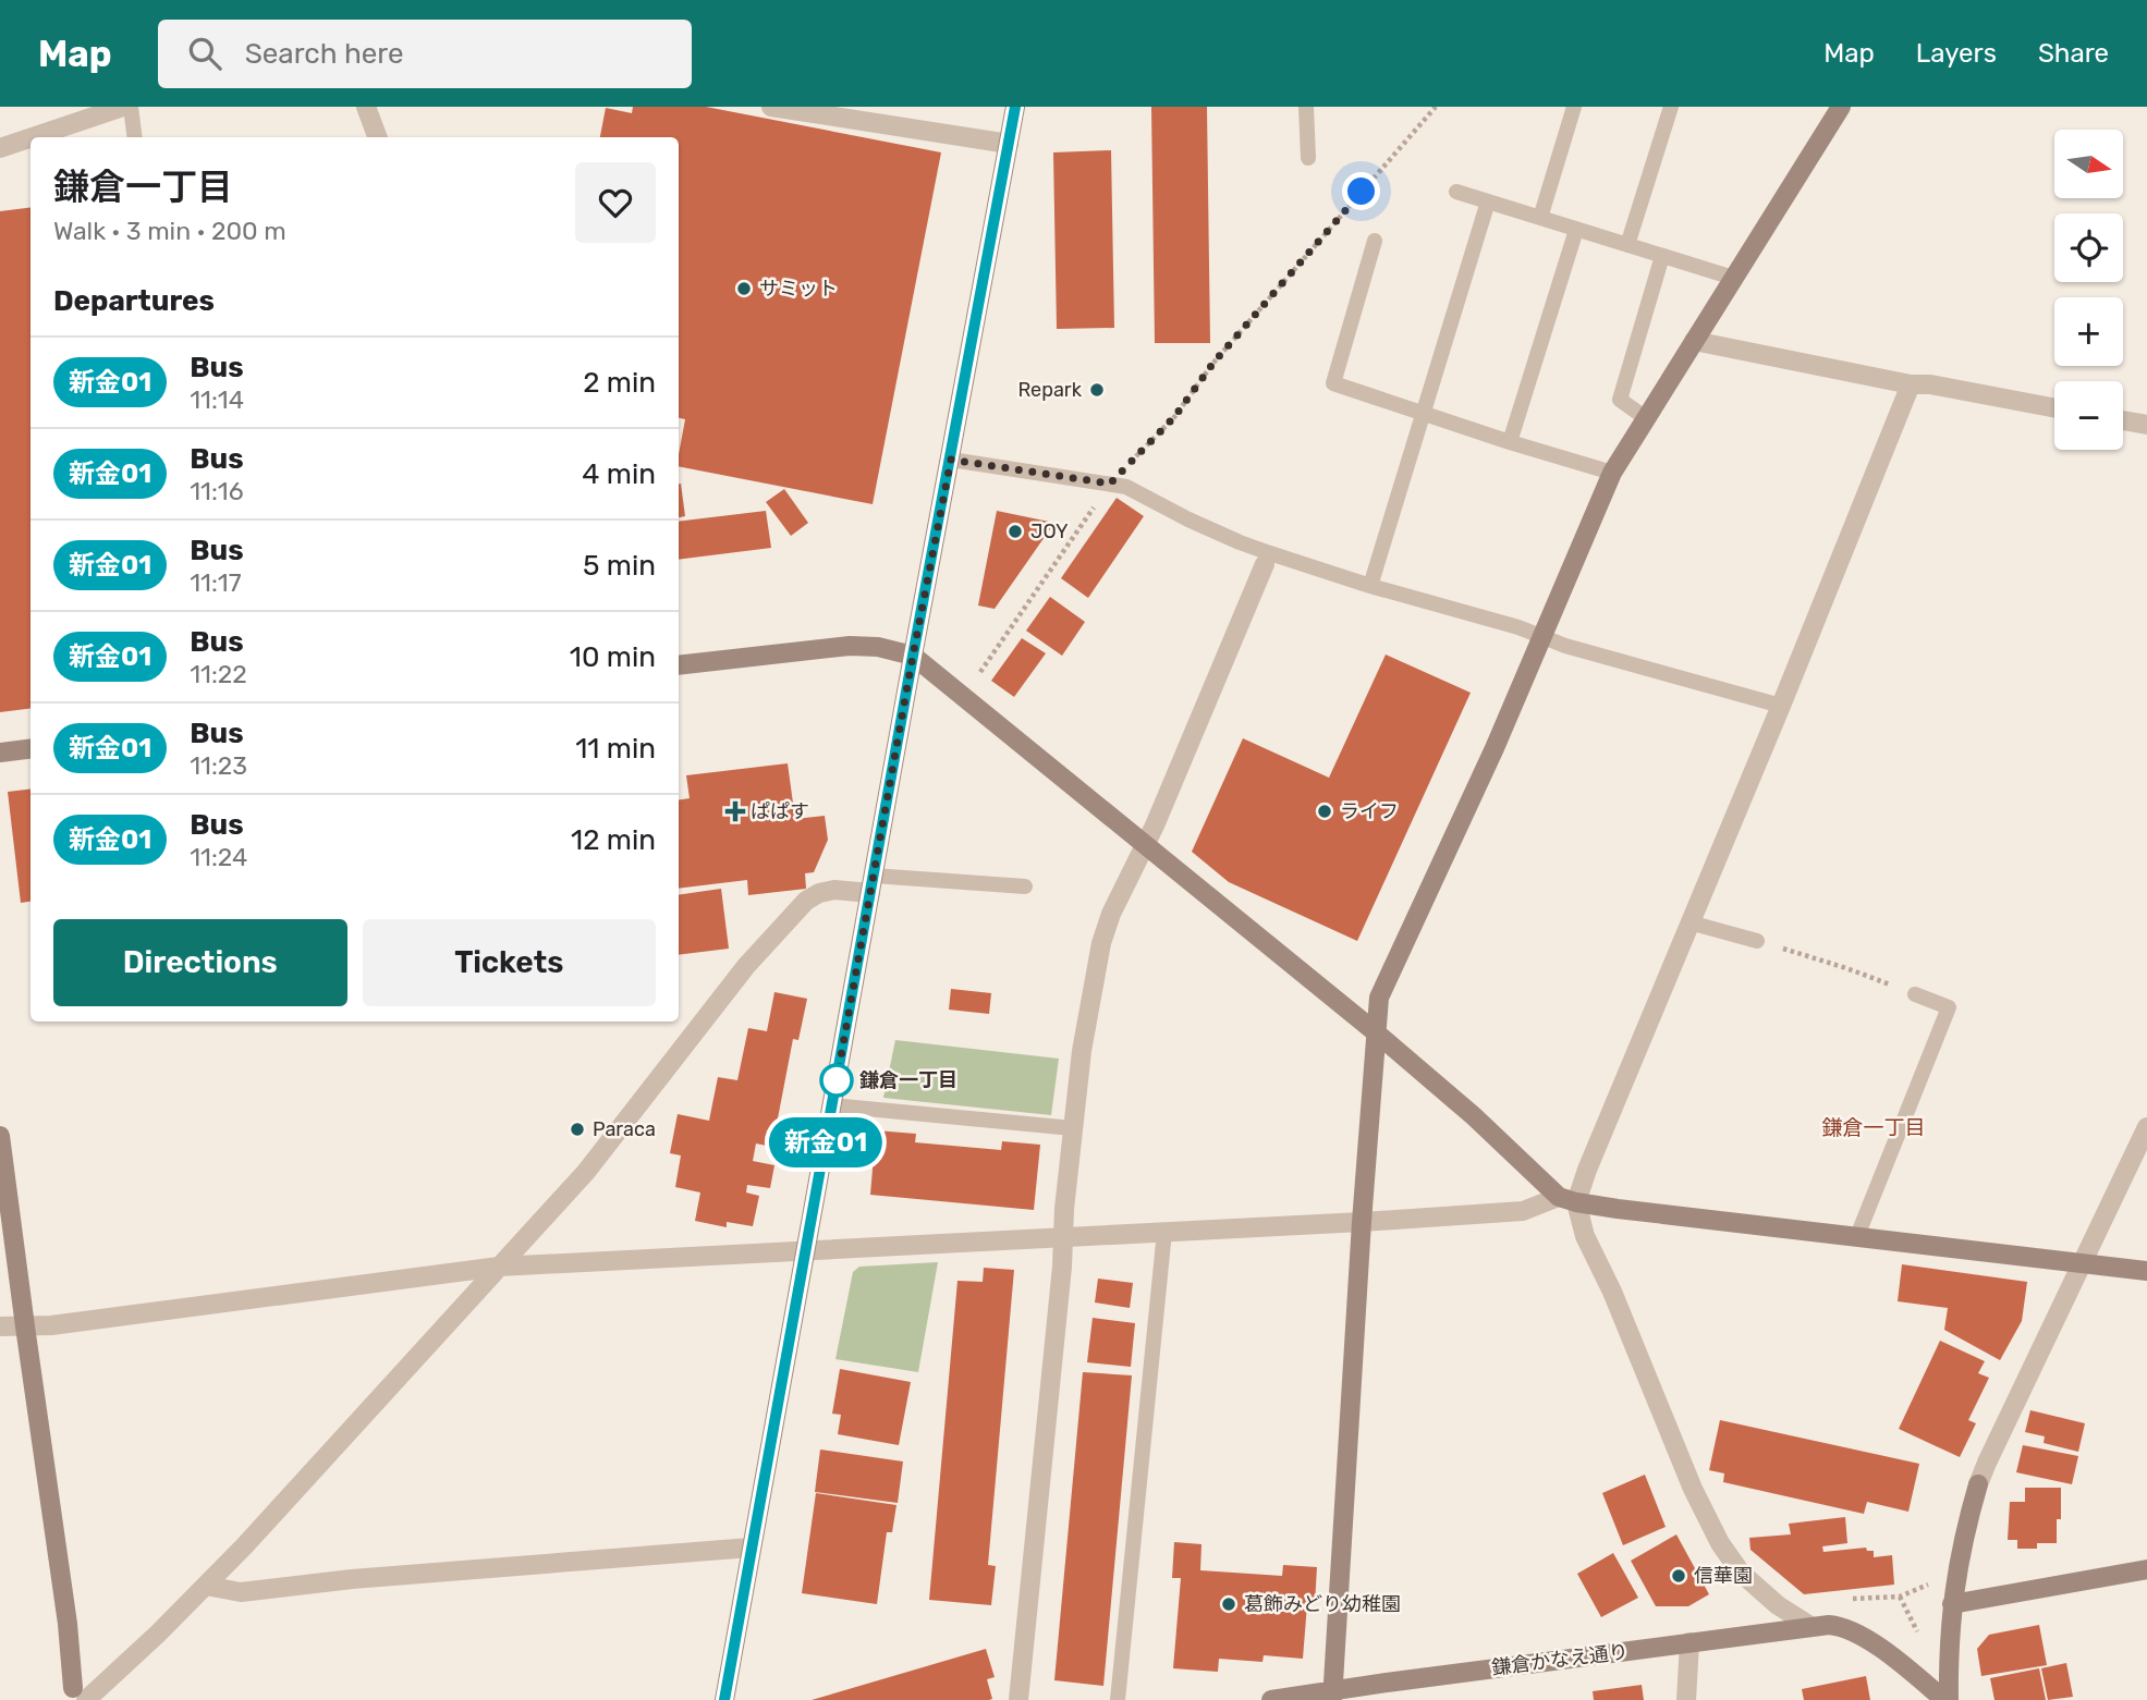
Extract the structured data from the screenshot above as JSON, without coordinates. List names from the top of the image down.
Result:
{
  "streets": {
    "street": ["鎌倉かなえ通り"]
  },
  "districts": ["鎌倉一丁目"],
  "places": {
    "other": [
      "サミット",
      "Repark",
      "JOY",
      "ライフ",
      "鎌倉一丁目",
      "Paraca",
      "信華園",
      "葛飾みどり幼稚園"
    ],
    "health": ["ぱぱす"]
  },
  "lines": ["bus line 新金01"],
  "north": "right",
  "page": {
    "header": "Map",
    "search": "Search here",
    "nav": ["Map", "Layers", "Share"],
    "on_map": "新金01",
    "map_buttons": ["+", "−"],
    "heading": [
      ["鎌倉一丁目", "Walk · 3 min · 200 m"],
      "Departures"
    ],
    "list": [
      {
        "mark": "新金01",
        "name": "Bus",
        "note": "11:14",
        "value": "2 min"
      },
      {
        "mark": "新金01",
        "name": "Bus",
        "note": "11:16",
        "value": "4 min"
      },
      {
        "mark": "新金01",
        "name": "Bus",
        "note": "11:17",
        "value": "5 min"
      },
      {
        "mark": "新金01",
        "name": "Bus",
        "note": "11:22",
        "value": "10 min"
      },
      {
        "mark": "新金01",
        "name": "Bus",
        "note": "11:23",
        "value": "11 min"
      },
      {
        "mark": "新金01",
        "name": "Bus",
        "note": "11:24",
        "value": "12 min"
      }
    ],
    "buttons": ["Directions", "Tickets"]
  }
}
